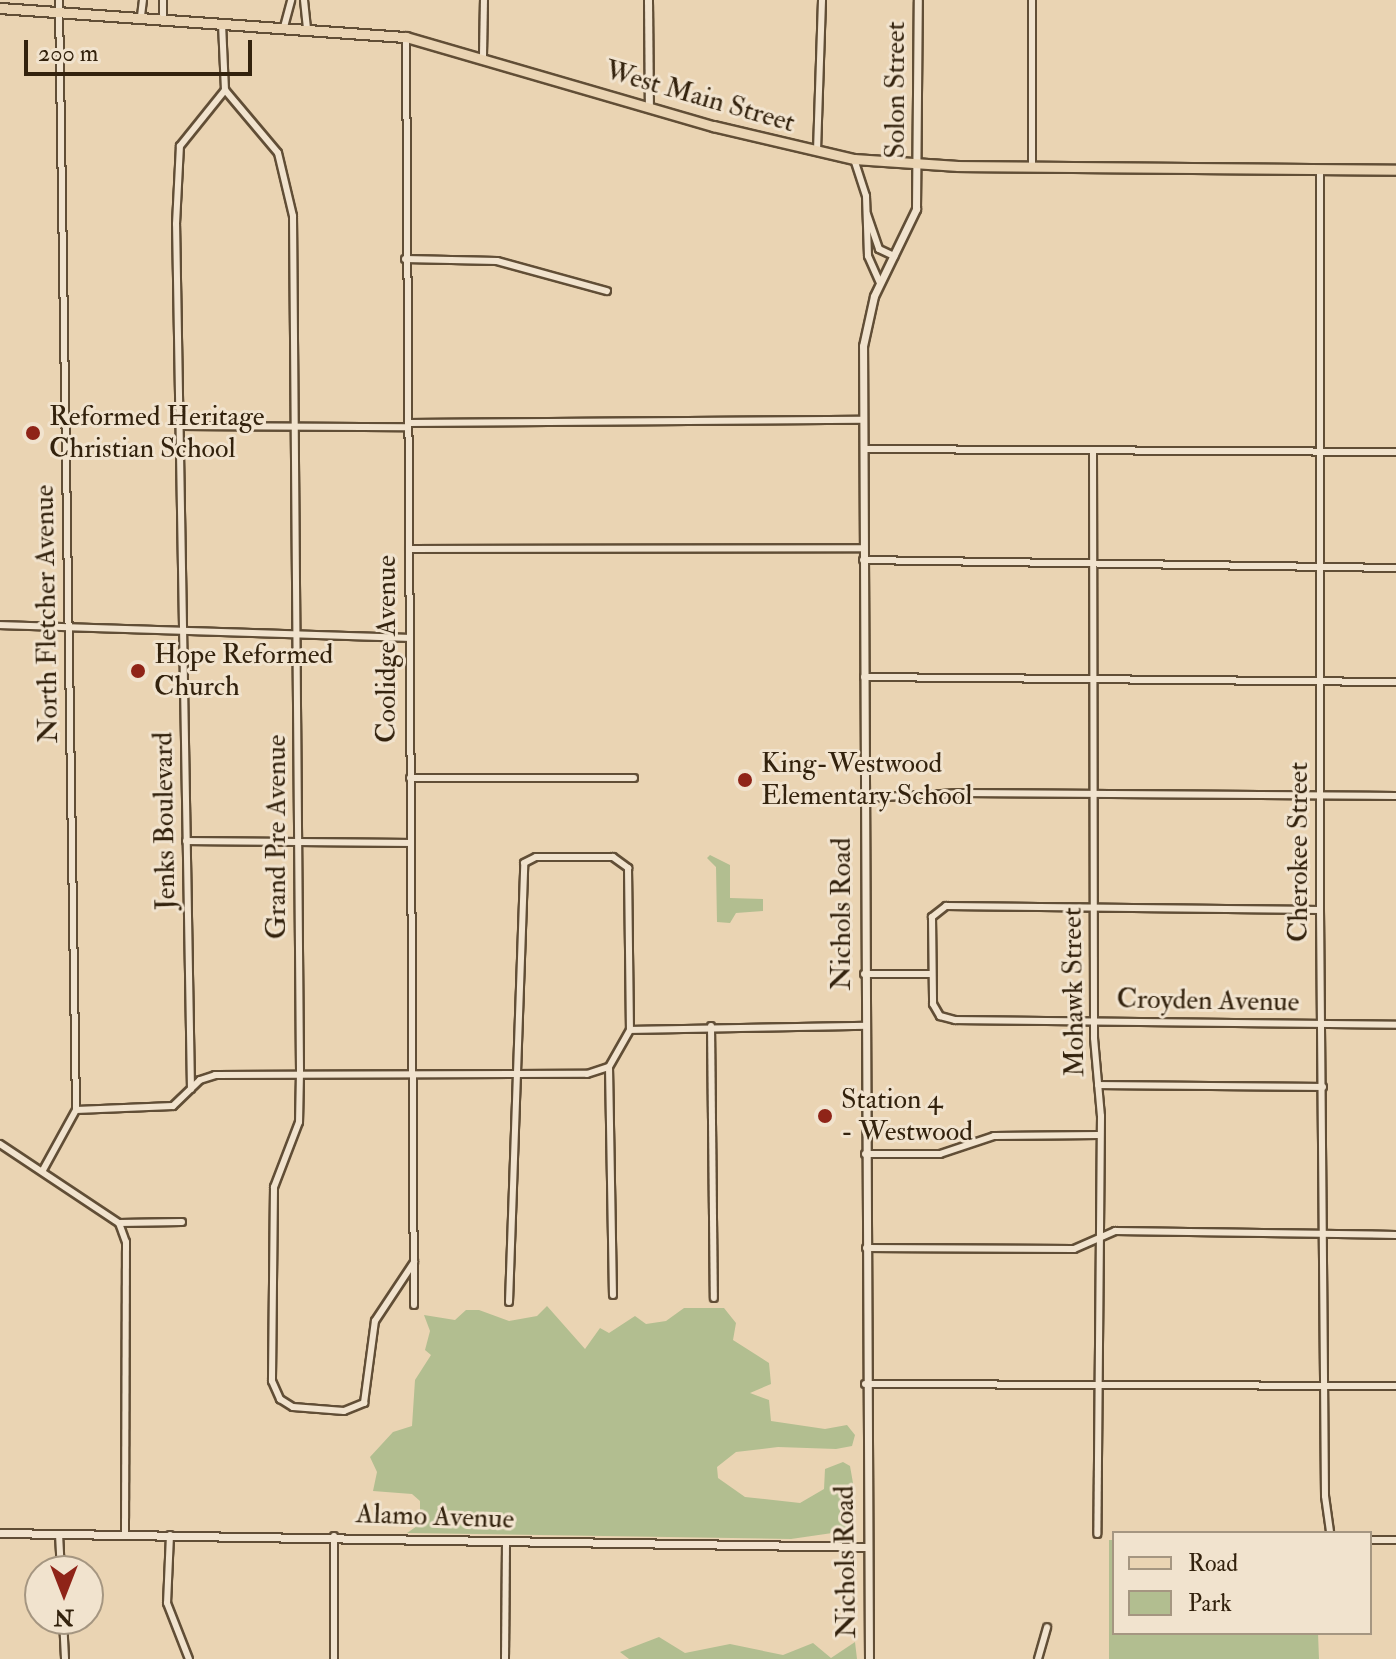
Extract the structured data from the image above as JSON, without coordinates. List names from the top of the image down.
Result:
{
  "streets": {
    "main road": ["West Main Street"],
    "street": [
      "Solon Street",
      "North Fletcher Avenue",
      "Coolidge Avenue",
      "Jenks Boulevard",
      "Grand Pre Avenue",
      "Cherokee Street",
      "Nichols Road",
      "Mohawk Street",
      "Croyden Avenue",
      "Alamo Avenue"
    ]
  },
  "crossings": [
    ["Solon Street", "West Main Street"],
    ["Solon Street", "Nichols Road"],
    ["West Main Street", "North Fletcher Avenue"],
    ["West Main Street", "Coolidge Avenue"],
    ["West Main Street", "Cherokee Street"],
    ["Coolidge Avenue", "Grand Pre Avenue"],
    ["Jenks Boulevard", "Grand Pre Avenue"],
    ["Cherokee Street", "Croyden Avenue"],
    ["Nichols Road", "Alamo Avenue"],
    ["Mohawk Street", "Croyden Avenue"]
  ],
  "places": [
    "Reformed Heritage Christian School",
    "Hope Reformed Church",
    "King-Westwood Elementary School",
    "Station 4 - Westwood"
  ],
  "legend": ["Road", "Park"],
  "scale_bar": "200 m",
  "north": "bottom"
}
